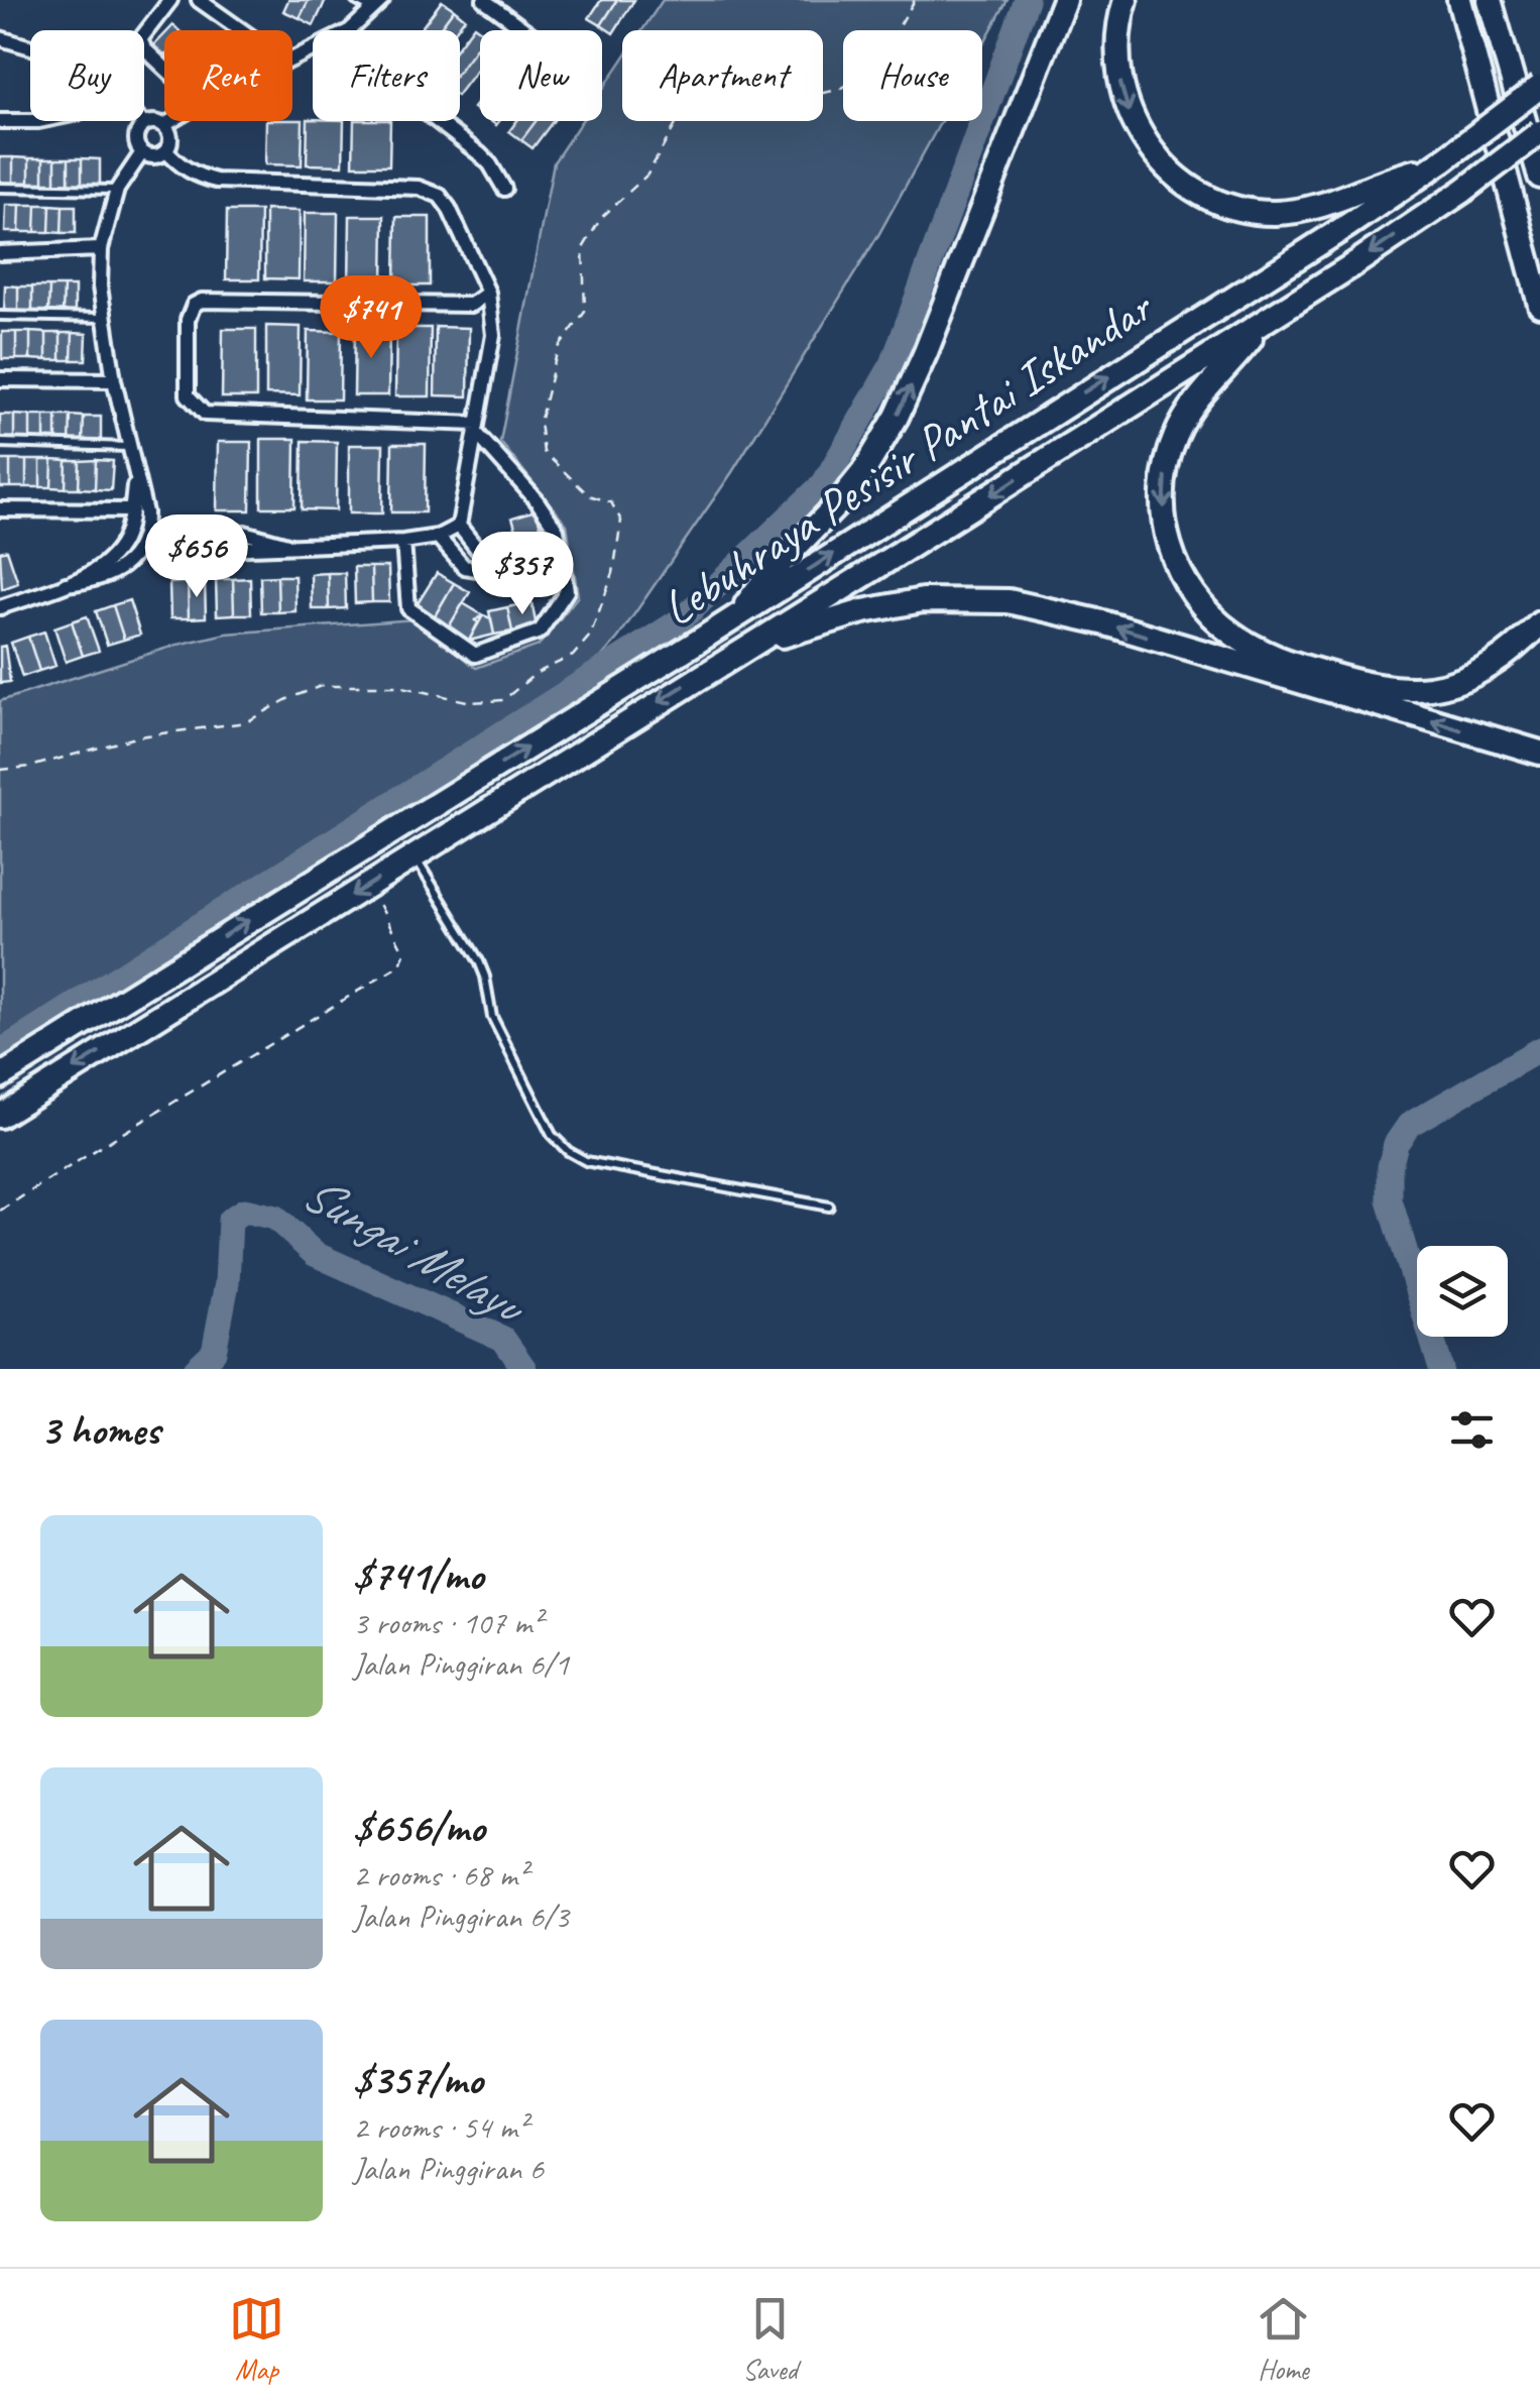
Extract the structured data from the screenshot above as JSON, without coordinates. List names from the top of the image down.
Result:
{
  "streets": {
    "highway": ["Lebuhraya Pesisir Pantai Iskandar"]
  },
  "water": ["Sungai Melayu"],
  "page": {
    "chip": [
      "Buy",
      "Rent",
      "Filters",
      "New",
      "Apartment",
      "House"
    ],
    "price": ["$741", "$656", "$357"],
    "heading": "3 homes",
    "list": [
      {
        "name": "$741/mo",
        "note": "3 rooms · 107 m² · Jalan Pinggiran 6/1"
      },
      {
        "name": "$656/mo",
        "note": "2 rooms · 68 m² · Jalan Pinggiran 6/3"
      },
      {
        "name": "$357/mo",
        "note": "2 rooms · 54 m² · Jalan Pinggiran 6"
      }
    ],
    "tabs": ["Map", "Saved", "Home"]
  }
}
